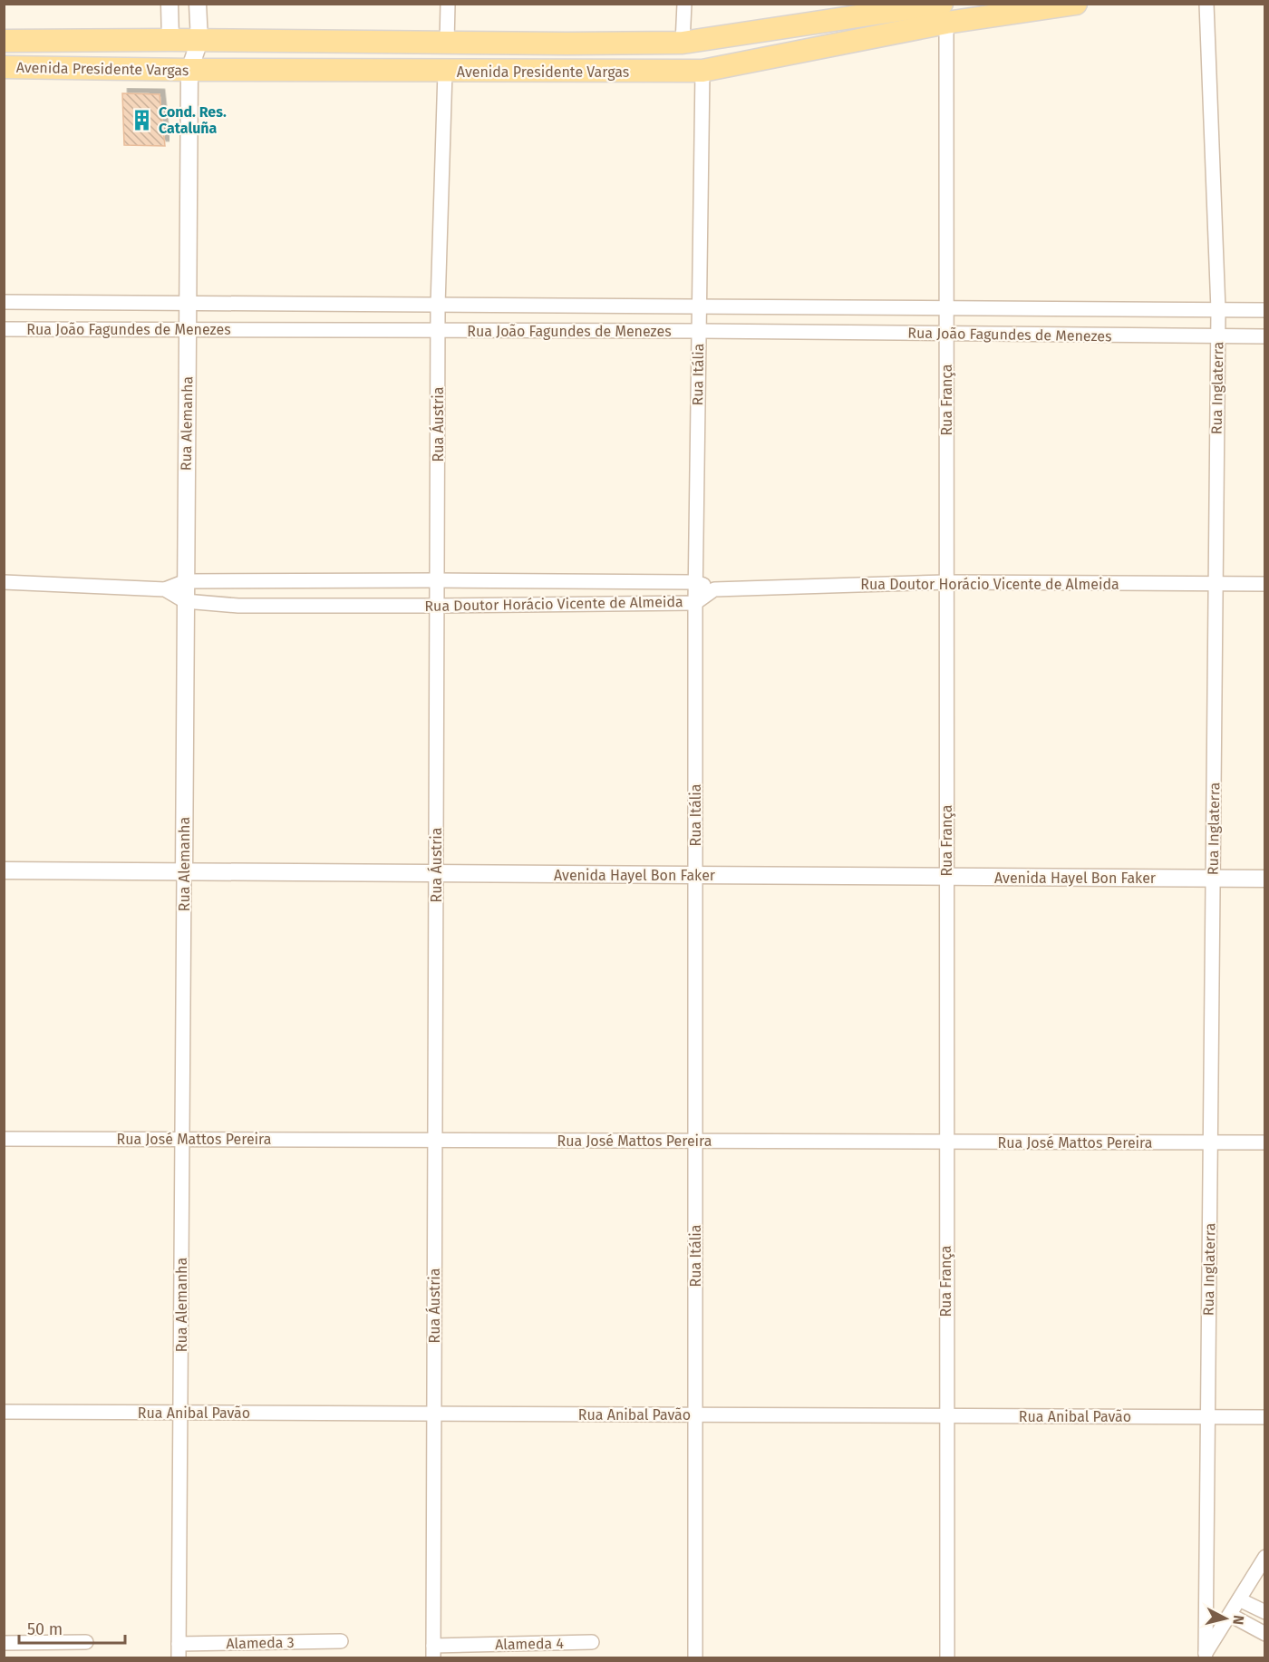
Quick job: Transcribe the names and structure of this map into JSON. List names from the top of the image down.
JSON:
{
  "streets": {
    "main road": ["Avenida Presidente Vargas"],
    "street": [
      "Rua João Fagundes de Menezes",
      "Rua Itália",
      "Rua Inglaterra",
      "Rua França",
      "Rua Alemanha",
      "Rua Áustria",
      "Rua Doutor Horácio Vicente de Almeida",
      "Avenida Hayel Bon Faker",
      "Rua José Mattos Pereira",
      "Rua Anibal Pavão",
      "Alameda 3",
      "Alameda 4"
    ]
  },
  "crossings": [
    ["Avenida Presidente Vargas", "Rua Itália"],
    ["Avenida Presidente Vargas", "Rua França"],
    ["Avenida Presidente Vargas", "Rua Alemanha"],
    ["Avenida Presidente Vargas", "Rua Áustria"],
    ["Rua João Fagundes de Menezes", "Rua Itália"],
    ["Rua João Fagundes de Menezes", "Rua Inglaterra"],
    ["Rua João Fagundes de Menezes", "Rua França"],
    ["Rua João Fagundes de Menezes", "Rua Alemanha"],
    ["Rua João Fagundes de Menezes", "Rua Áustria"],
    ["Rua Itália", "Rua Doutor Horácio Vicente de Almeida"],
    ["Rua Itália", "Avenida Hayel Bon Faker"],
    ["Rua Itália", "Rua José Mattos Pereira"],
    ["Rua Itália", "Rua Anibal Pavão"],
    ["Rua Inglaterra", "Rua Doutor Horácio Vicente de Almeida"],
    ["Rua Inglaterra", "Avenida Hayel Bon Faker"],
    ["Rua Inglaterra", "Rua José Mattos Pereira"],
    ["Rua Inglaterra", "Rua Anibal Pavão"],
    ["Rua França", "Rua Doutor Horácio Vicente de Almeida"],
    ["Rua França", "Avenida Hayel Bon Faker"],
    ["Rua França", "Rua José Mattos Pereira"],
    ["Rua França", "Rua Anibal Pavão"],
    ["Rua Alemanha", "Rua Doutor Horácio Vicente de Almeida"],
    ["Rua Alemanha", "Avenida Hayel Bon Faker"],
    ["Rua Alemanha", "Rua José Mattos Pereira"],
    ["Rua Alemanha", "Rua Anibal Pavão"],
    ["Rua Alemanha", "Alameda 3"],
    ["Rua Áustria", "Rua Doutor Horácio Vicente de Almeida"],
    ["Rua Áustria", "Avenida Hayel Bon Faker"],
    ["Rua Áustria", "Rua José Mattos Pereira"],
    ["Rua Áustria", "Rua Anibal Pavão"],
    ["Rua Áustria", "Alameda 4"]
  ],
  "places": {
    "building": ["Cond. Res. Cataluña"]
  },
  "scale_bar": "50 m",
  "north": "right"
}
